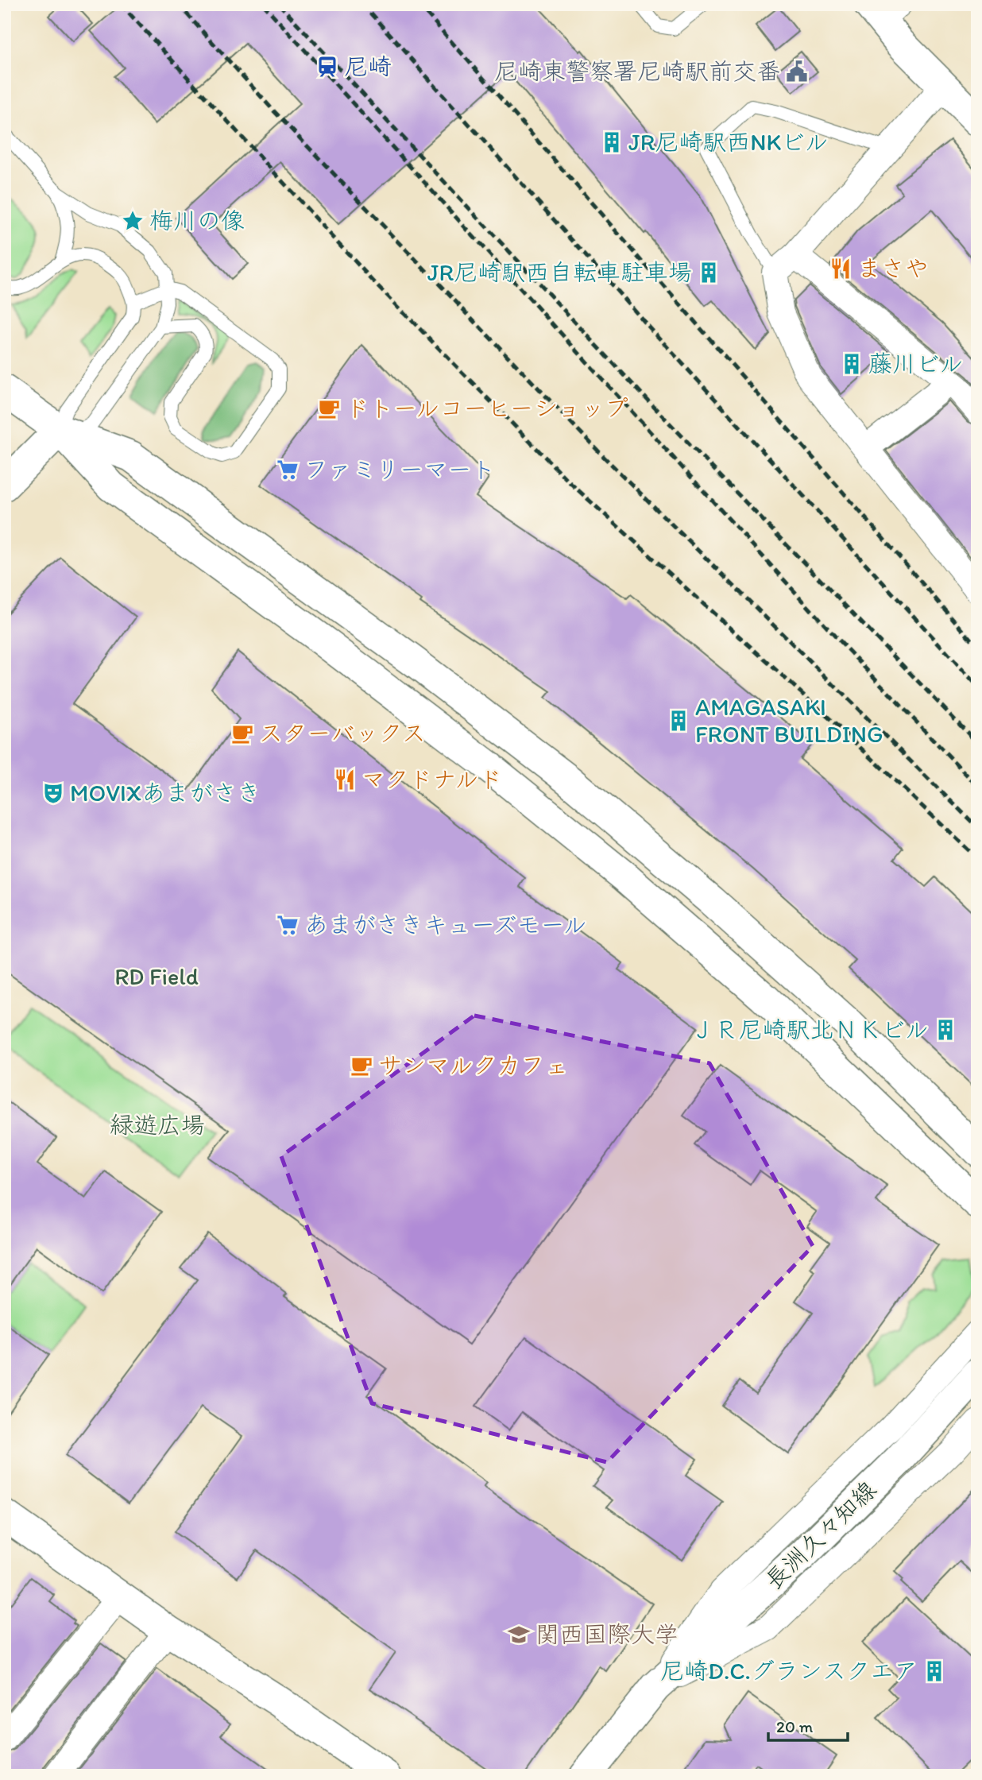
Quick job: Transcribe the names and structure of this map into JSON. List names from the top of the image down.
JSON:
{
  "streets": {
    "street": ["長洲久々知線"]
  },
  "parks": ["RD Field", "緑遊広場"],
  "places": {
    "station": ["尼崎"],
    "public building": ["尼崎東警察署尼崎駅前交番"],
    "building": [
      "JR尼崎駅西NKビル",
      "JR尼崎駅西自転車駐車場",
      "藤川ビル",
      "AMAGASAKI FRONT BUILDING",
      "ＪＲ尼崎駅北ＮＫビル",
      "尼崎D.C.グランスクエア"
    ],
    "place": ["梅川の像"],
    "restaurant": ["まさや", "マクドナルド"],
    "cafe": ["ドトールコーヒーショップ", "スターバックス", "サンマルクカフェ"],
    "supermarket": ["ファミリーマート", "あまがさきキューズモール"],
    "theatre": ["MOVIXあまがさき"],
    "school or university": ["関西国際大学"]
  },
  "scale_bar": "20 m"
}
